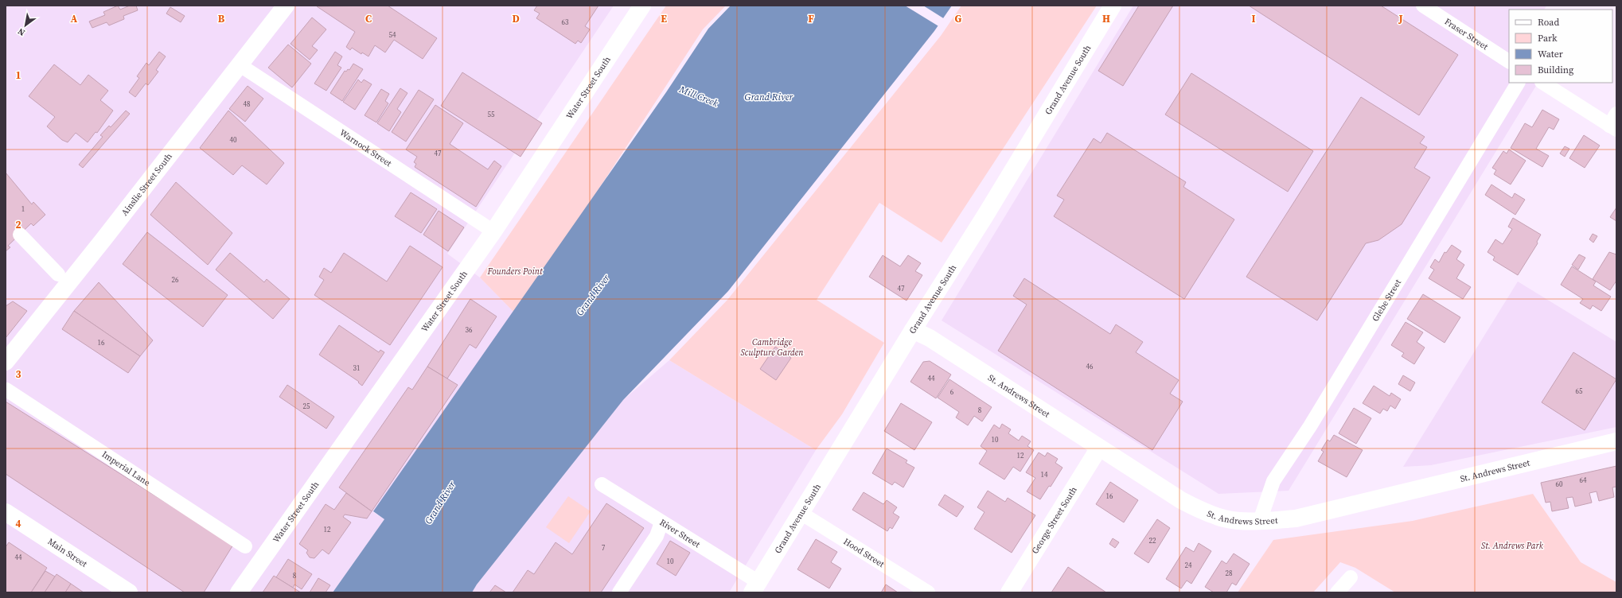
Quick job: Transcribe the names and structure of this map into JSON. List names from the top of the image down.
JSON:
{
  "streets": {
    "main road": [
      "Grand Avenue South",
      "Water Street South",
      "Ainslie Street South",
      "St. Andrews Street",
      "George Street South",
      "Main Street"
    ],
    "street": [
      "Fraser Street",
      "Warnock Street",
      "Glebe Street",
      "Imperial Lane",
      "River Street",
      "Hood Street"
    ]
  },
  "crossings": [
    ["Grand Avenue South", "St. Andrews Street"],
    ["Grand Avenue South", "River Street"],
    ["Grand Avenue South", "Hood Street"],
    ["Water Street South", "Warnock Street"],
    ["Warnock Street", "Ainslie Street South"],
    ["Glebe Street", "St. Andrews Street"],
    ["St. Andrews Street", "George Street South"]
  ],
  "water": ["Mill Creek", "Grand River"],
  "parks": ["Founders Point", "Cambridge Sculpture Garden", "St. Andrews Park"],
  "house_numbers": [
    "63",
    "54",
    "48",
    "55",
    "40",
    "47",
    "1",
    "26",
    "47",
    "36",
    "16",
    "46",
    "31",
    "44",
    "65",
    "6",
    "25",
    "8",
    "10",
    "12",
    "14",
    "64",
    "60",
    "16",
    "12",
    "22",
    "7",
    "44",
    "10",
    "24",
    "28",
    "8"
  ],
  "legend": [
    "Road",
    "Park",
    "Water",
    "Building"
  ],
  "north": "bottom left",
  "grid": {
    "columns": [
      "A",
      "B",
      "C",
      "D",
      "E",
      "F",
      "G",
      "H",
      "I",
      "J"
    ],
    "rows": [
      "1",
      "2",
      "3",
      "4"
    ]
  }
}
